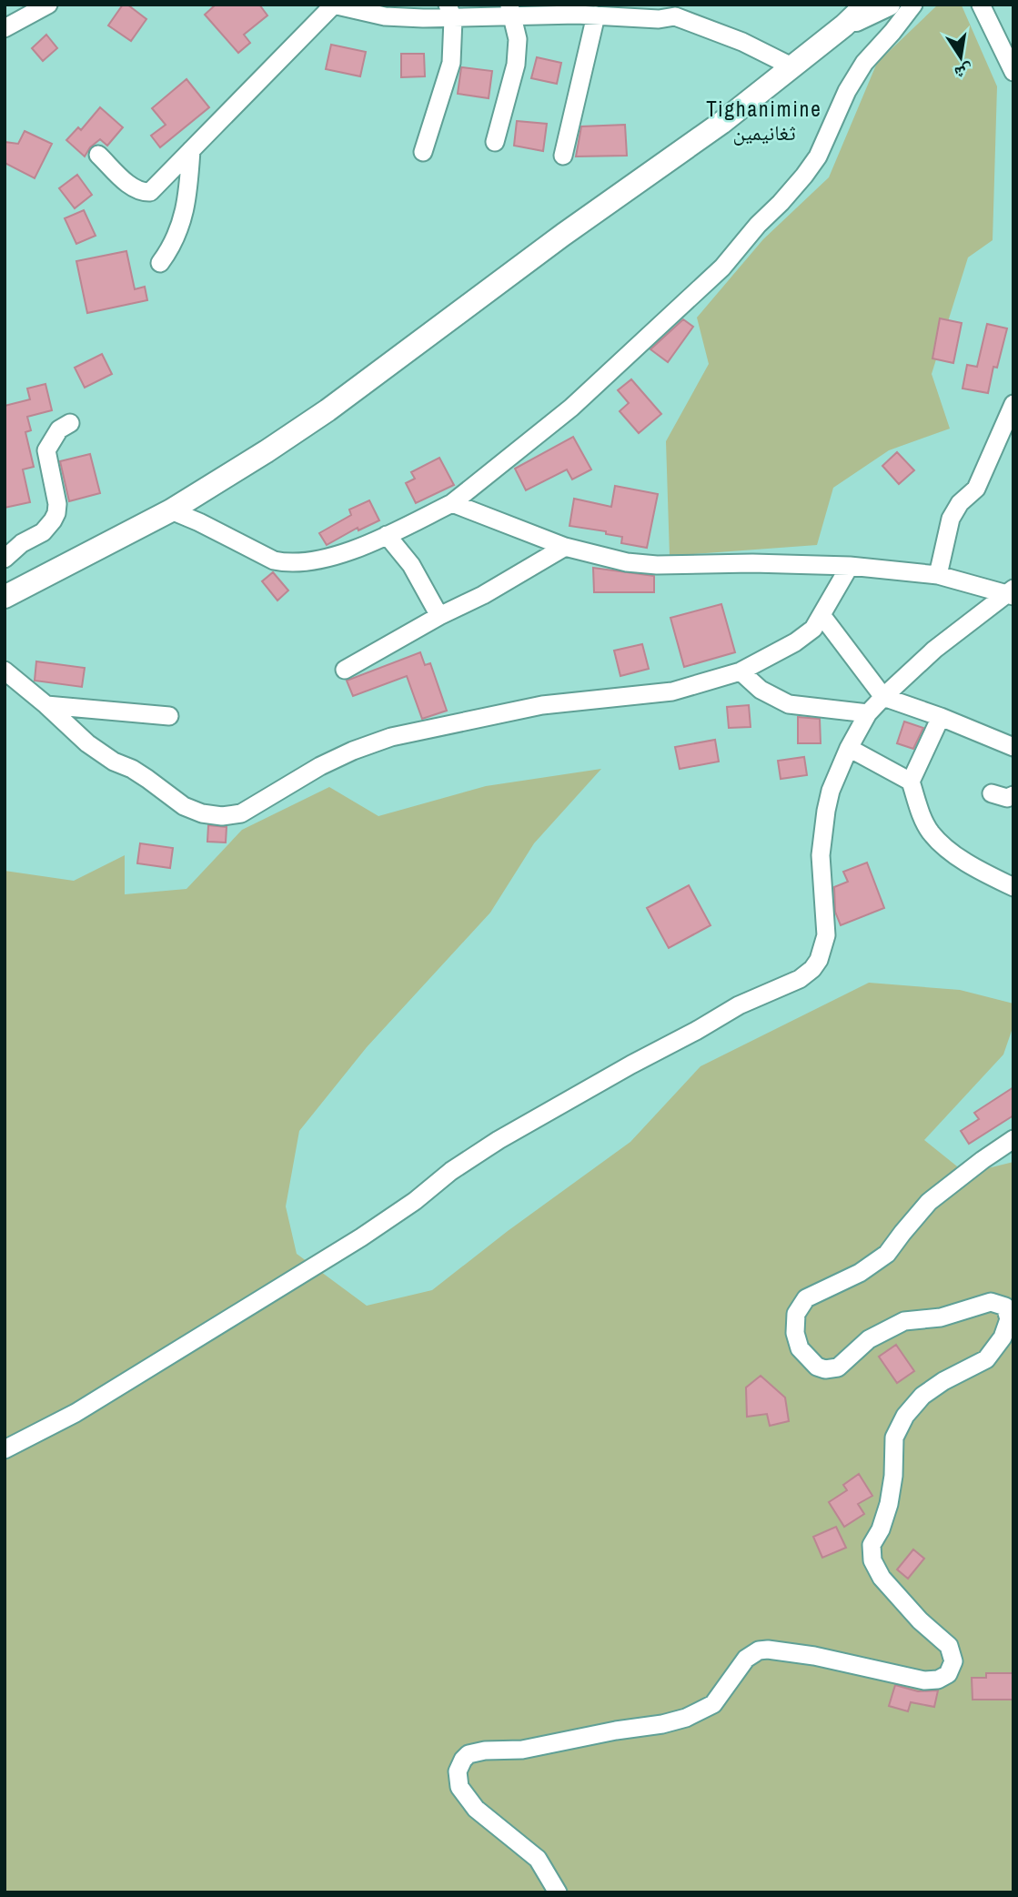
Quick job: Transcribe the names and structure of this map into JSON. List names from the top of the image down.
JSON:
{
  "districts": ["Tighanimine ثغانيمين"],
  "north": "bottom"
}
